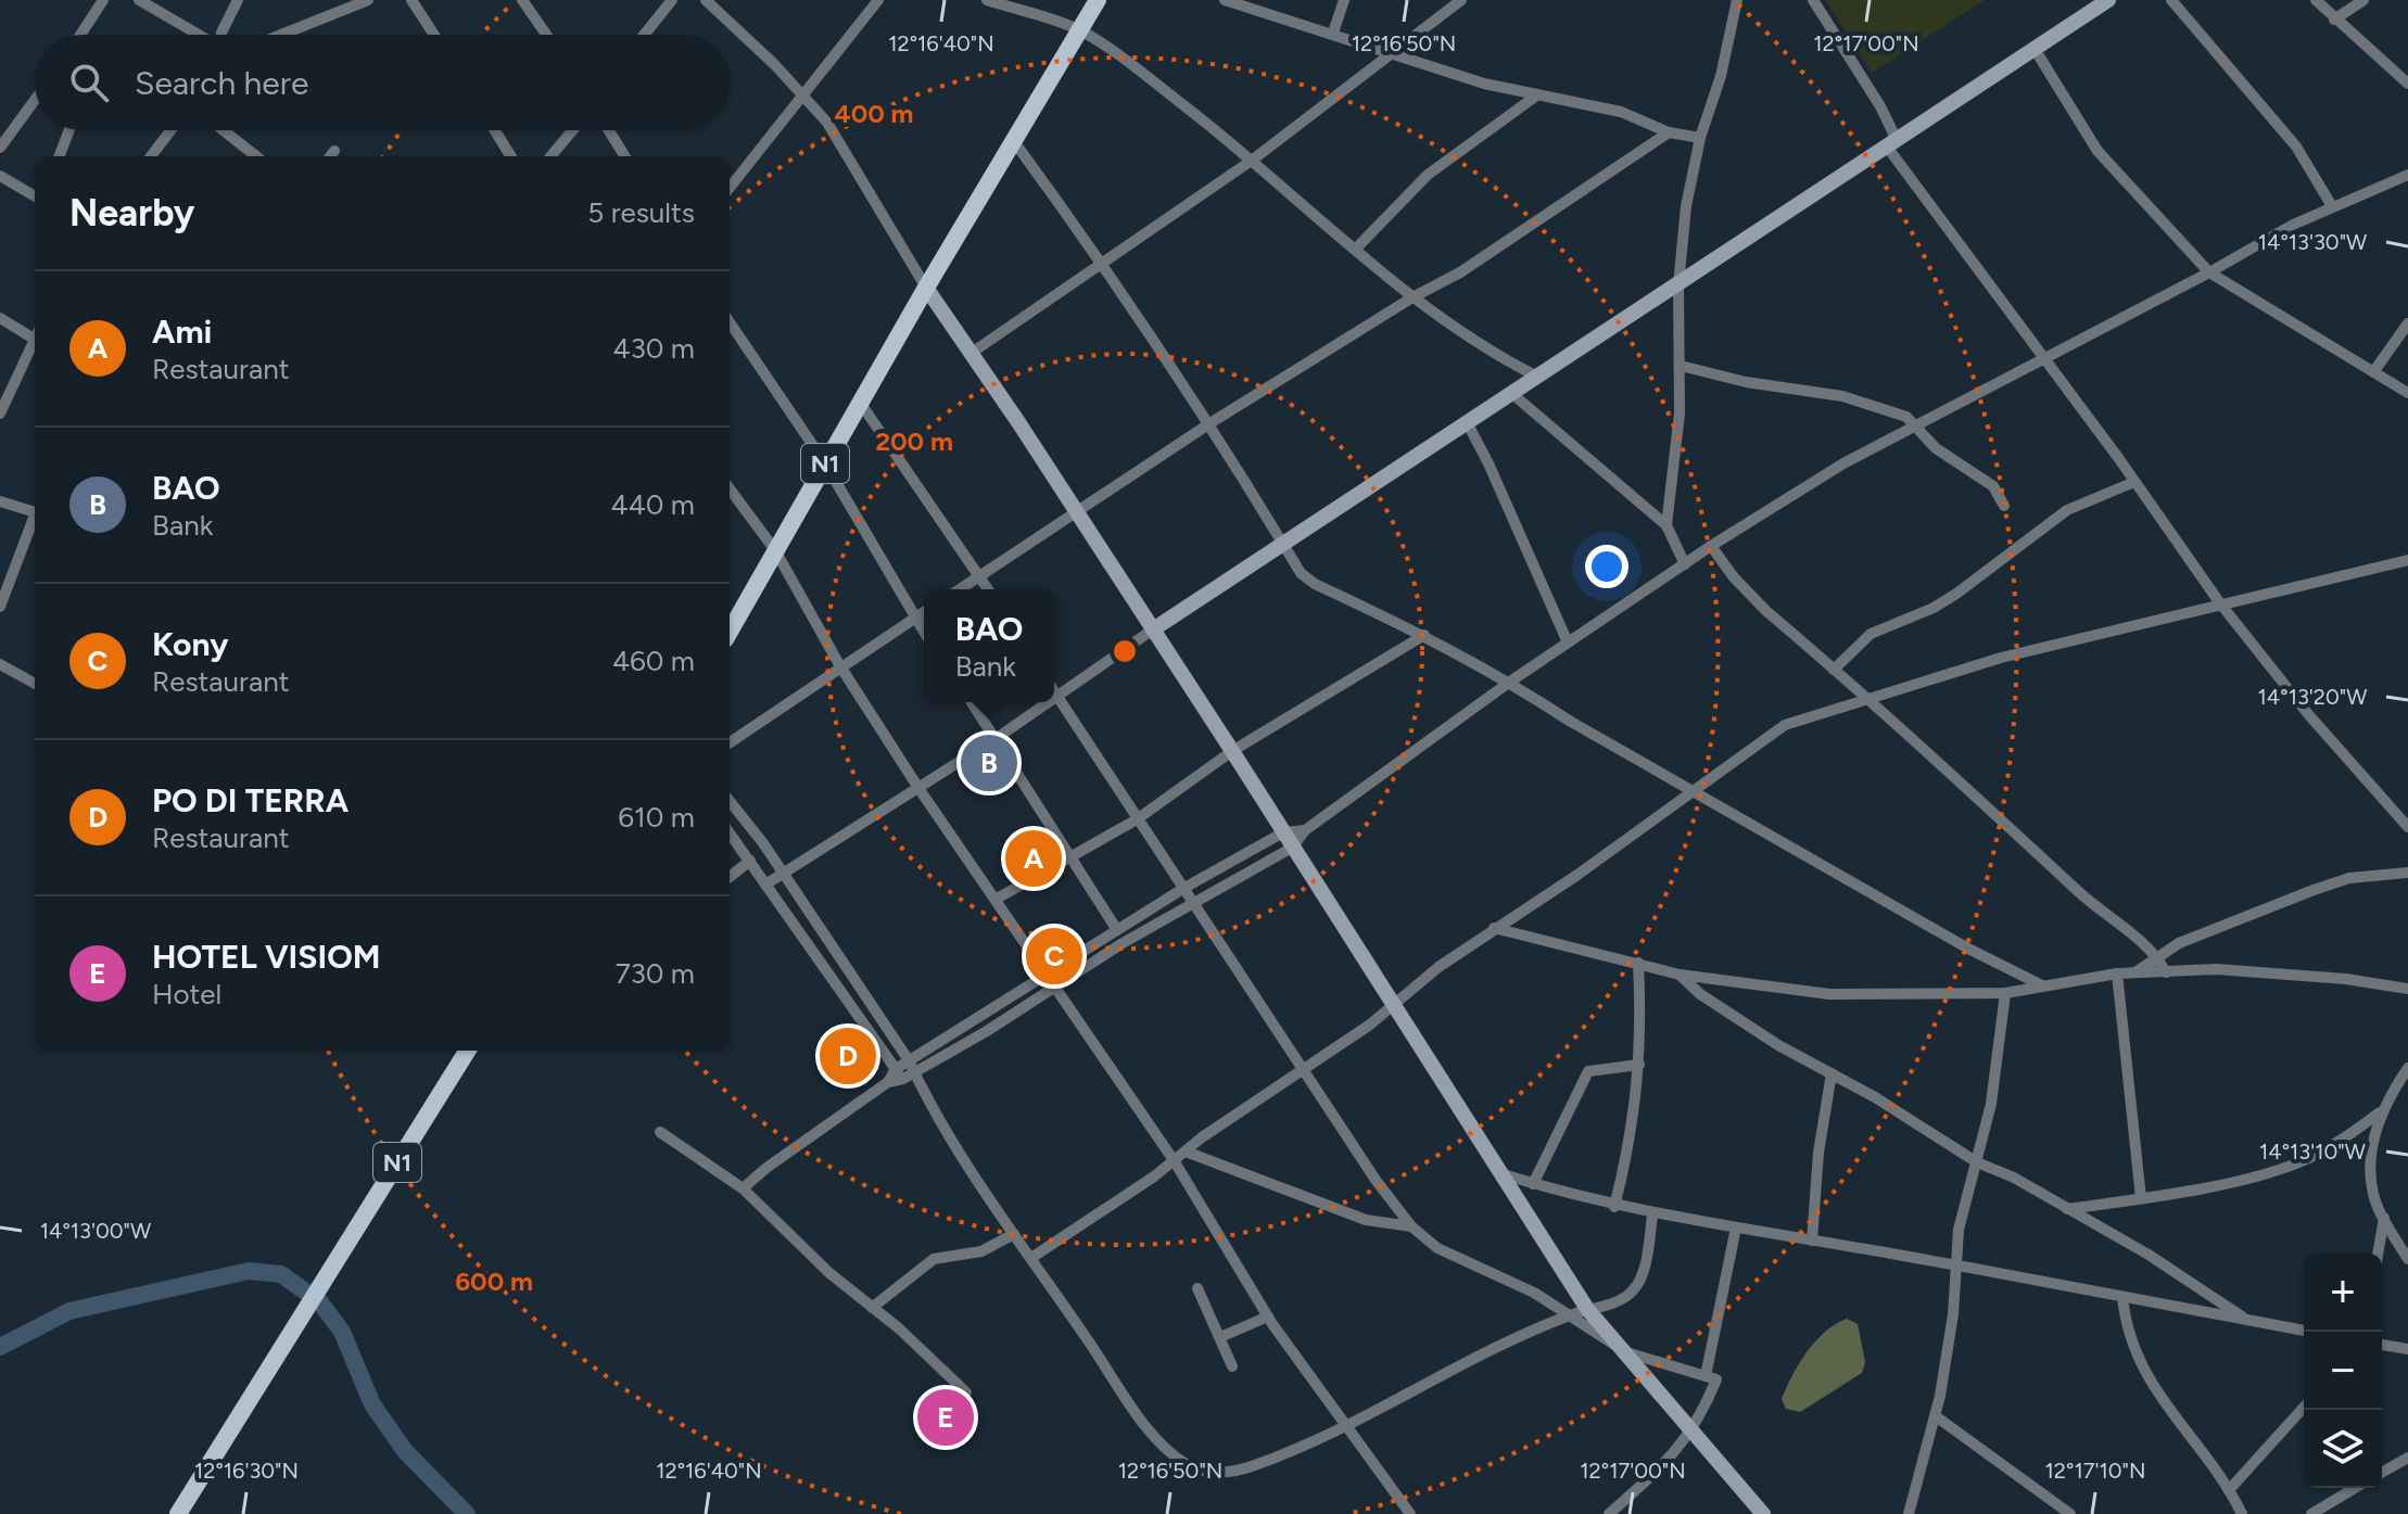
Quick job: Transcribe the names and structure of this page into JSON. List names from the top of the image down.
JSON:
{
  "streets": {
    "main road": ["N1"]
  },
  "page": {
    "search": "Search here",
    "heading": ["Nearby", "5 results"],
    "list": [
      {
        "mark": "A",
        "name": "Ami",
        "note": "Restaurant",
        "value": "430 m"
      },
      {
        "mark": "B",
        "name": "BAO",
        "note": "Bank",
        "value": "440 m"
      },
      {
        "mark": "C",
        "name": "Kony",
        "note": "Restaurant",
        "value": "460 m"
      },
      {
        "mark": "D",
        "name": "PO DI TERRA",
        "note": "Restaurant",
        "value": "610 m"
      },
      {
        "mark": "E",
        "name": "HOTEL VISIOM",
        "note": "Hotel",
        "value": "730 m"
      }
    ],
    "popup": ["BAO", "Bank"],
    "pins": [
      "B",
      "A",
      "C",
      "D",
      "E"
    ],
    "map_buttons": ["+", "−"]
  },
  "coordinates": [
    "12°16'40\"N",
    "12°16'50\"N",
    "12°17'00\"N",
    "14°13'30\"W",
    "14°13'20\"W",
    "14°13'10\"W",
    "14°13'00\"W",
    "12°16'30\"N",
    "12°17'10\"N"
  ],
  "rings": ["400 m", "200 m", "600 m"]
}
